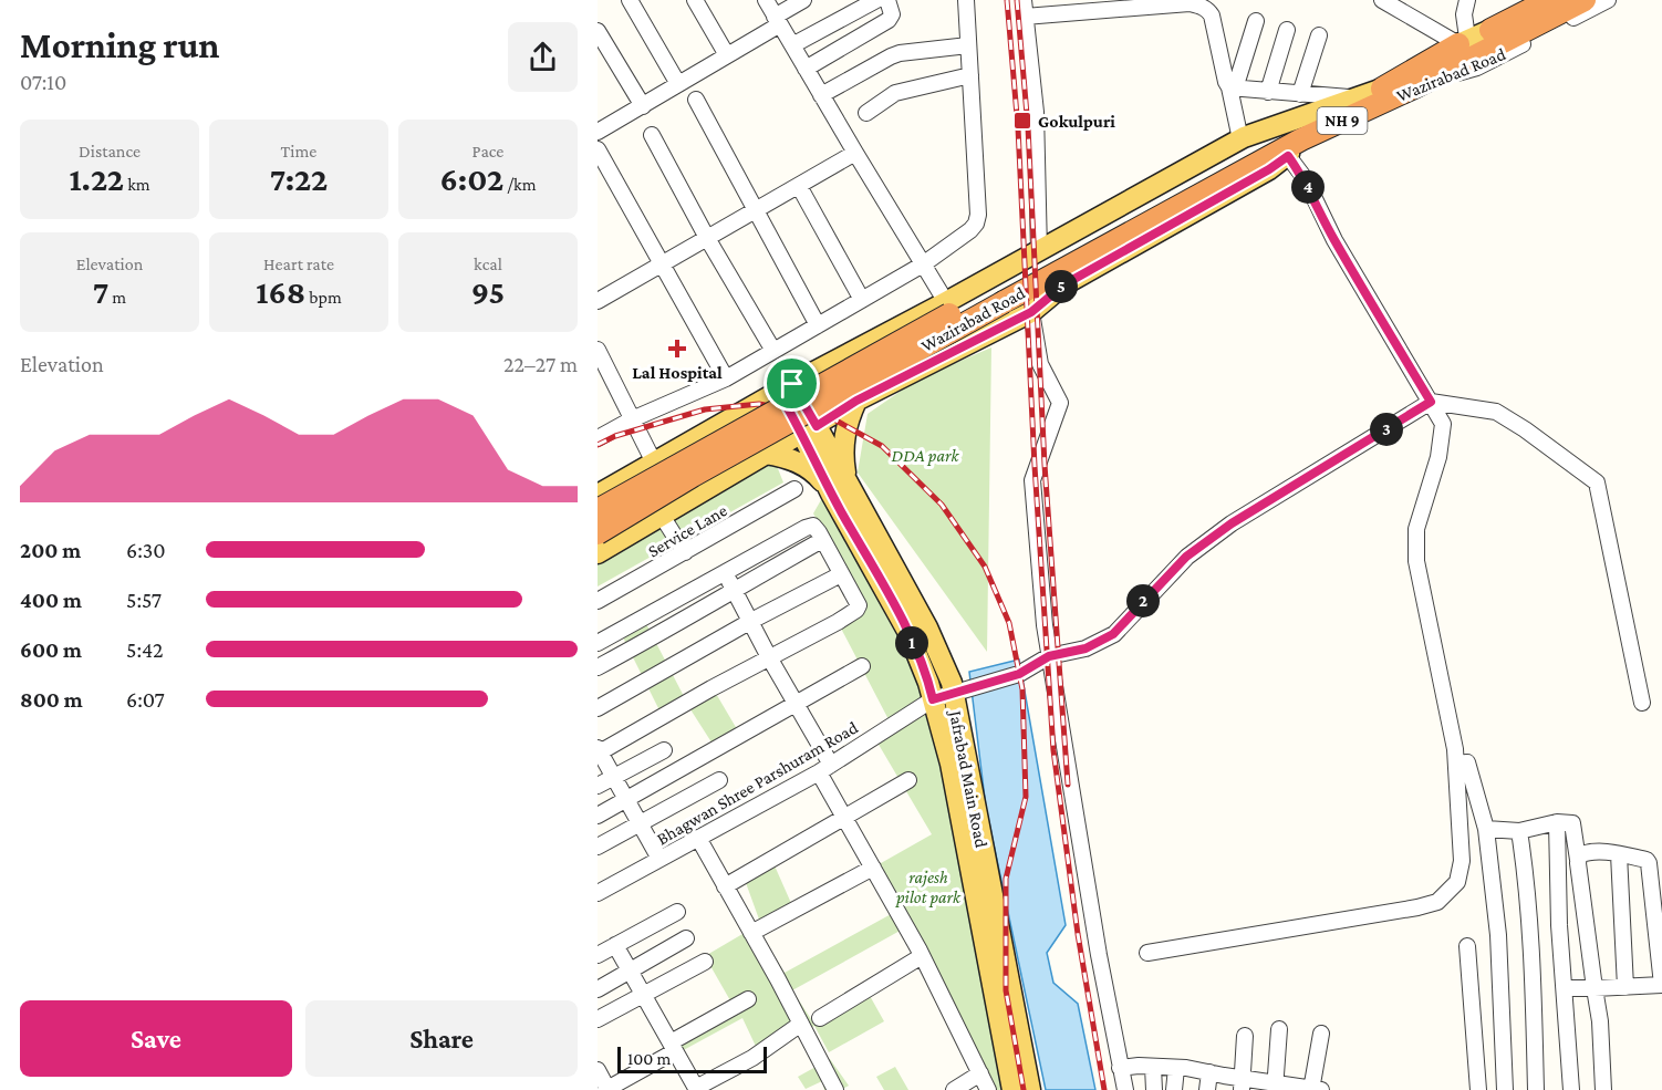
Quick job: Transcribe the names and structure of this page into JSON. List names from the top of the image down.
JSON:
{
  "streets": {
    "highway": ["Wazirabad Road", "NH 9"],
    "main road": ["Jafrabad Main Road"],
    "street": ["Service Lane", "Bhagwan Shree Parshuram Road"]
  },
  "crossings": [
    ["Wazirabad Road", "NH 9"],
    ["Jafrabad Main Road", "Bhagwan Shree Parshuram Road"]
  ],
  "parks": ["DDA park", "rajesh pilot park"],
  "places": {
    "transit": ["Gokulpuri"],
    "health": ["Lal Hospital"]
  },
  "scale_bar": "100 m",
  "page": {
    "heading": ["Morning run", "07:10"],
    "stats": [
      ["Distance", "1.22 km"],
      ["Time", "7:22"],
      ["Pace", "6:02 /km"],
      ["Elevation", "7 m"],
      ["Heart rate", "168 bpm"],
      ["kcal", "95"]
    ],
    "pins": [
      "4",
      "5",
      "3",
      "2",
      "1"
    ],
    "chart": ["Elevation", "22–27 m"],
    "list": [
      {
        "name": "200 m",
        "note": "6:30"
      },
      {
        "name": "400 m",
        "note": "5:57"
      },
      {
        "name": "600 m",
        "note": "5:42"
      },
      {
        "name": "800 m",
        "note": "6:07"
      }
    ],
    "buttons": ["Save", "Share"],
    "scale": "100 m"
  }
}
